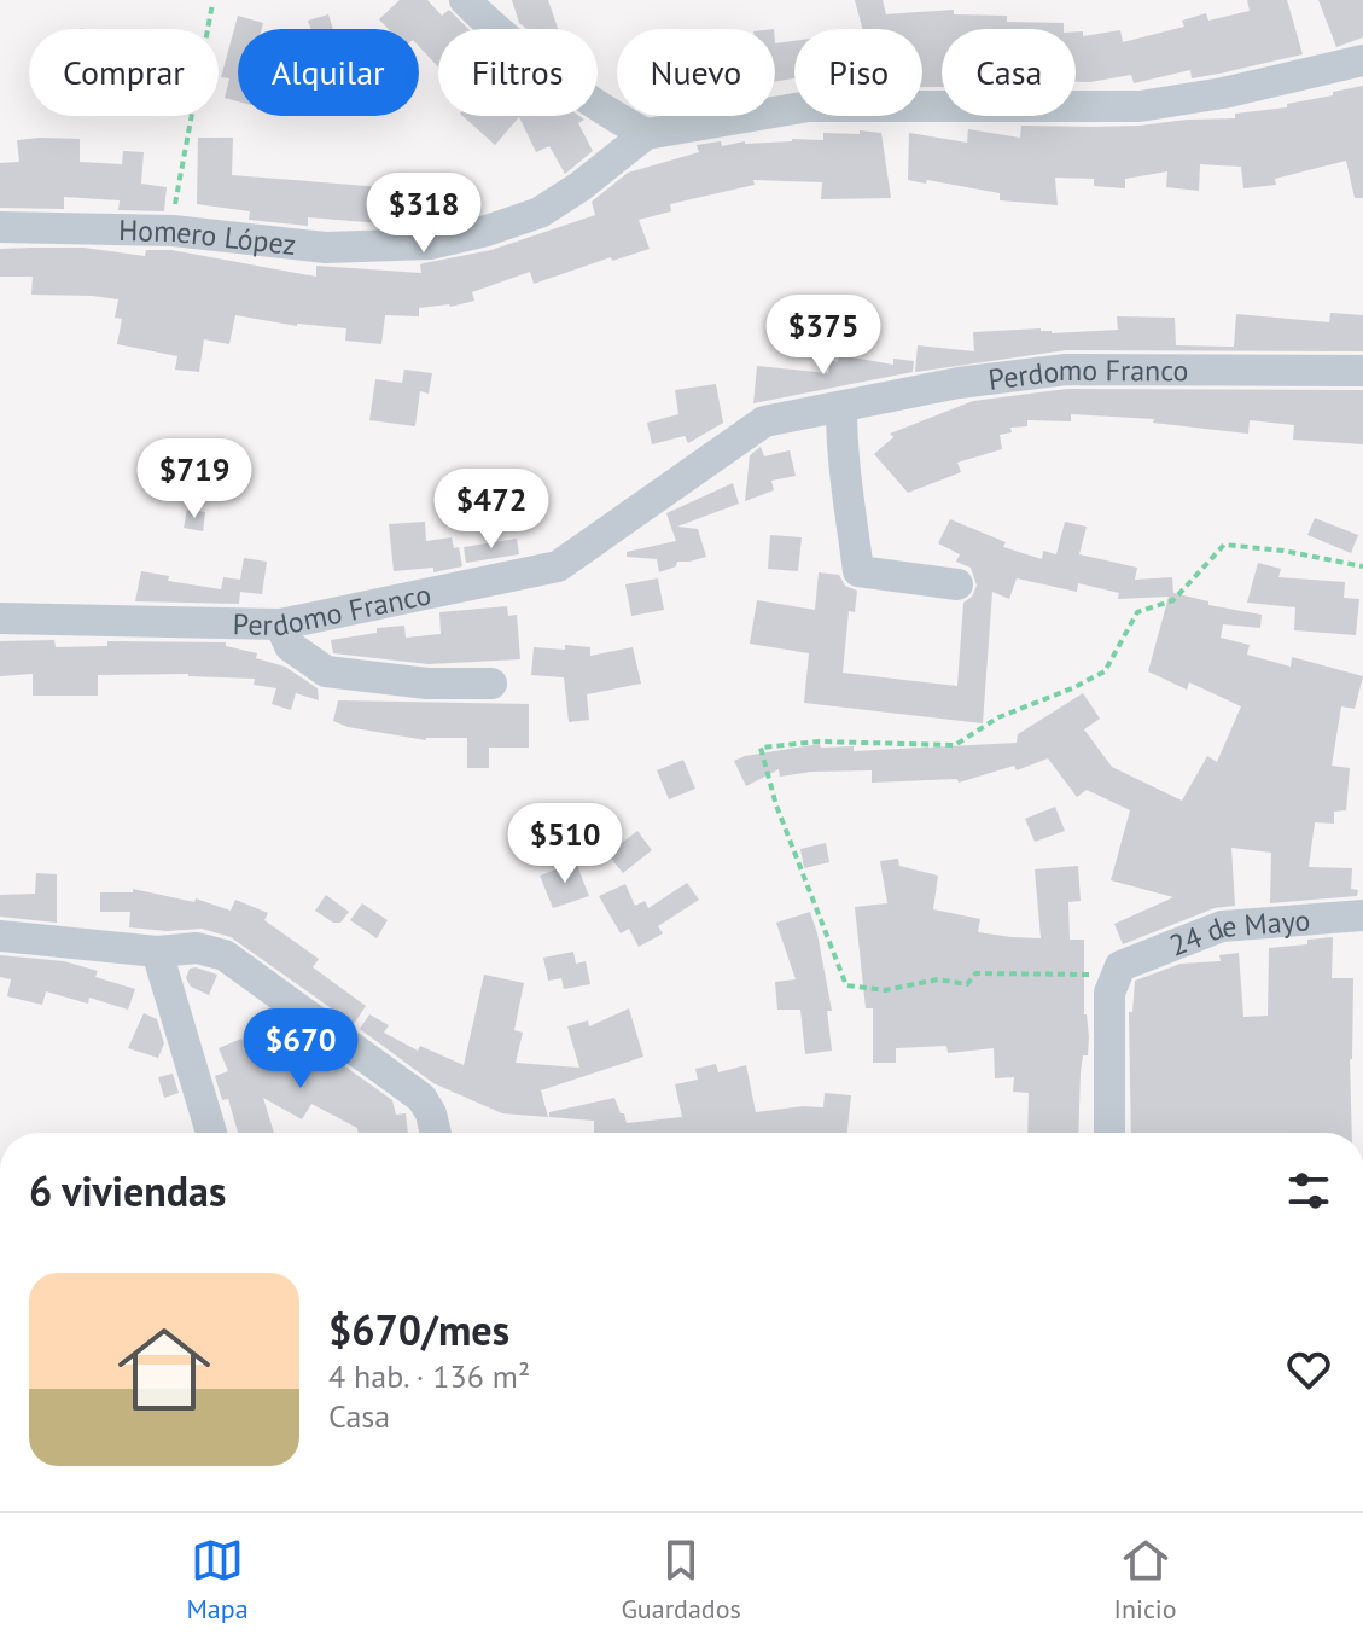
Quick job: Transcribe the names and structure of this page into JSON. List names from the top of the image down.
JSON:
{
  "streets": {
    "street": ["Homero López", "Perdomo Franco", "24 de Mayo"]
  },
  "page": {
    "chip": [
      "Comprar",
      "Alquilar",
      "Filtros",
      "Nuevo",
      "Piso",
      "Casa"
    ],
    "price": [
      "$318",
      "$375",
      "$719",
      "$472",
      "$510",
      "$670"
    ],
    "heading": "6 viviendas",
    "list": [
      {
        "name": "$670/mes",
        "note": "4 hab. · 136 m² · Casa"
      }
    ],
    "tabs": ["Mapa", "Guardados", "Inicio"]
  }
}
